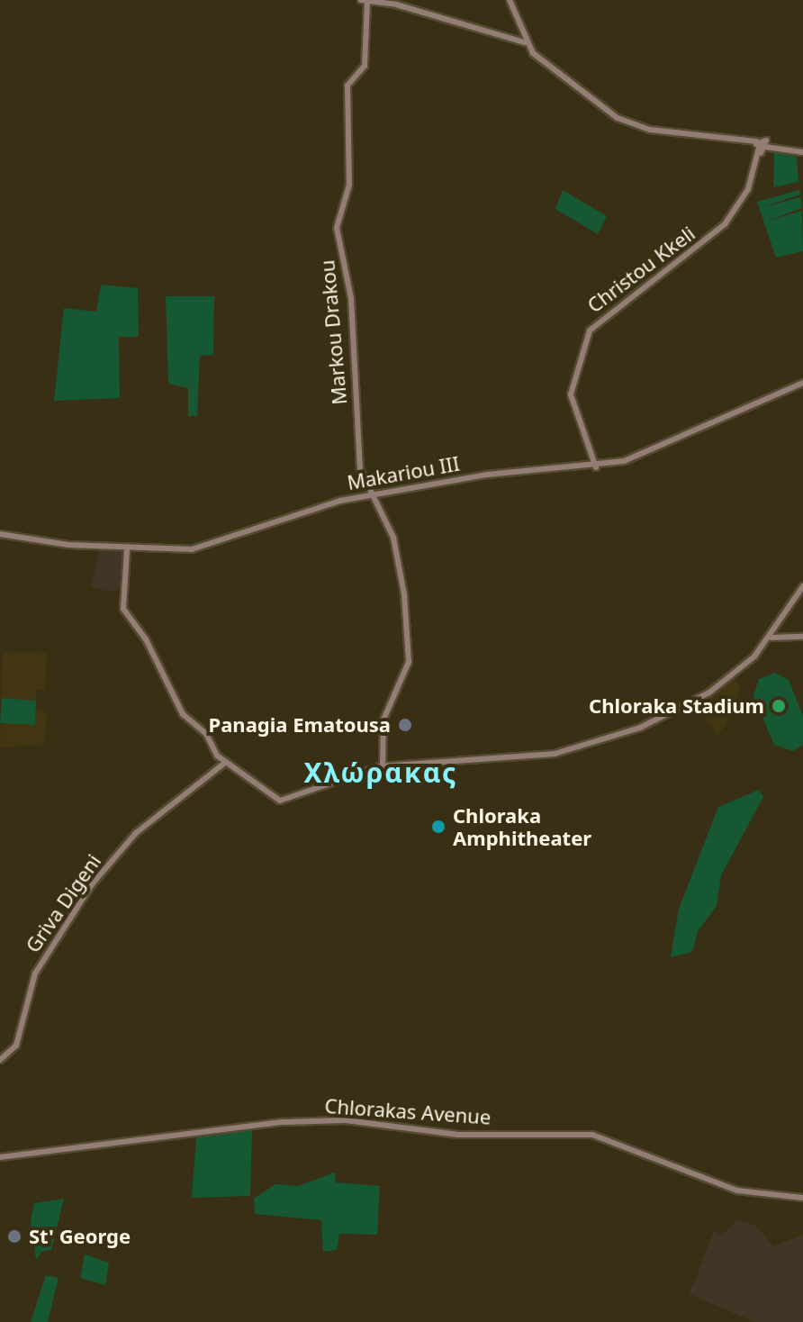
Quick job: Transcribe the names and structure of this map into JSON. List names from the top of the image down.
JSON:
{
  "streets": {
    "main road": [
      "Christou Kkeli",
      "Markou Drakou",
      "Makariou III",
      "Griva Digeni",
      "Chlorakas Avenue"
    ]
  },
  "crossings": [
    ["Christou Kkeli", "Makariou III"],
    ["Markou Drakou", "Makariou III"]
  ],
  "districts": ["Χλώρακας"],
  "places": [
    "Chloraka Stadium",
    "Panagia Ematousa",
    "Chloraka Amphitheater",
    "St' George"
  ]
}
